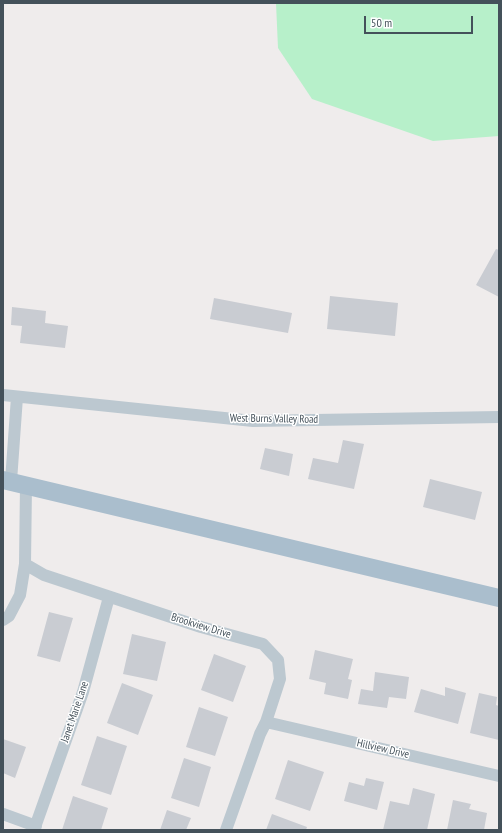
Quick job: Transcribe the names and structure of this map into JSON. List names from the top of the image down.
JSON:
{
  "streets": {
    "street": [
      "West Burns Valley Road",
      "Brookview Drive",
      "Janet Marie Lane",
      "Hillview Drive"
    ]
  },
  "crossings": [
    ["Brookview Drive", "Janet Marie Lane"],
    ["Brookview Drive", "Hillview Drive"]
  ],
  "scale_bar": "50 m"
}
